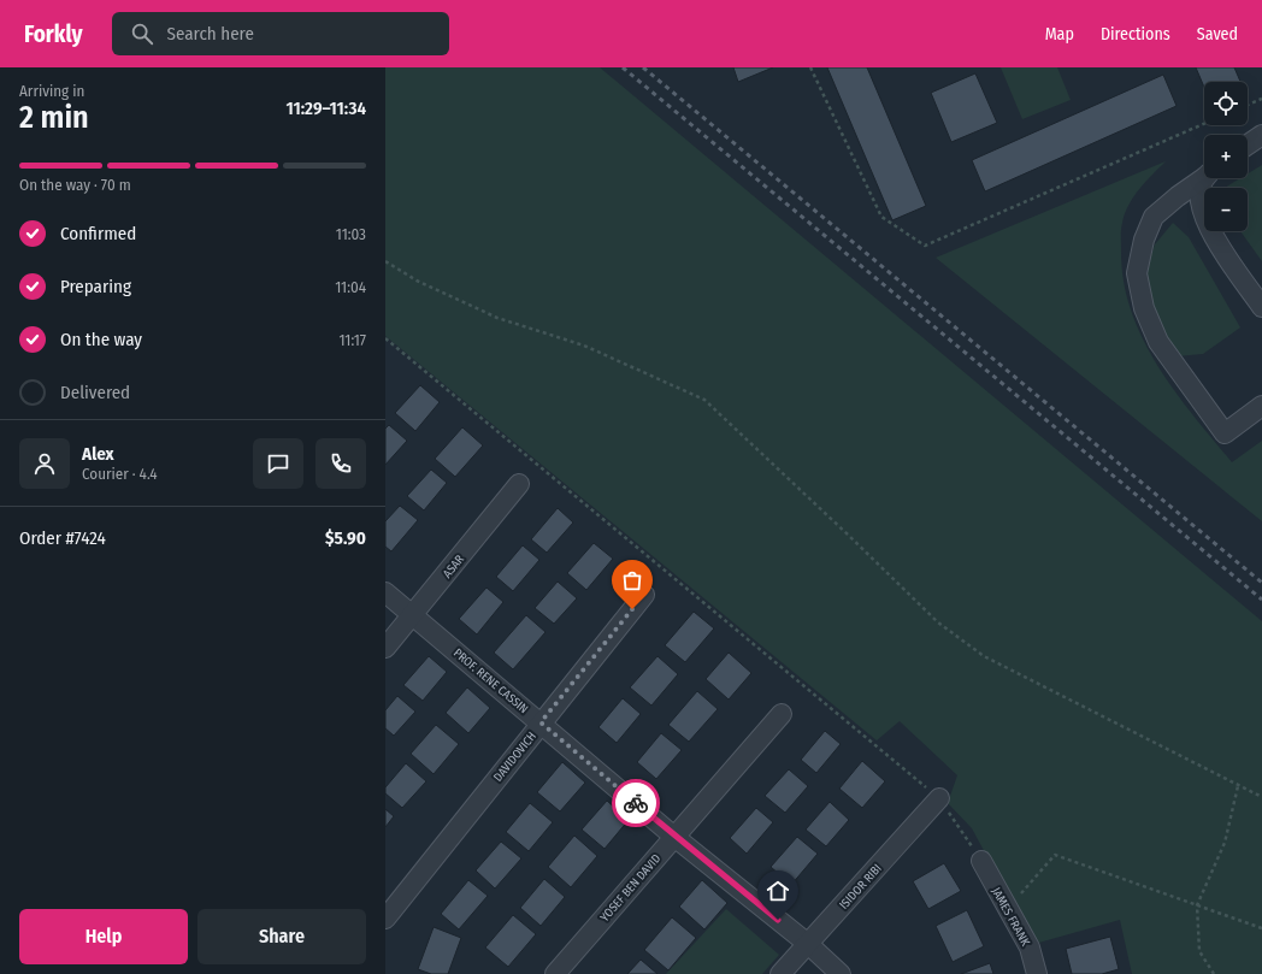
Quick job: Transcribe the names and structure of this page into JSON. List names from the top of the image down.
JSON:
{
  "streets": {
    "street": [
      "ASAR",
      "PROF. RENE CASSIN",
      "DAVIDOVICH",
      "ISIDOR RIBI",
      "YOSEF BEN DAVID",
      "JAMES FRANK"
    ]
  },
  "crossings": [
    ["ASAR", "PROF. RENE CASSIN"],
    ["PROF. RENE CASSIN", "DAVIDOVICH"],
    ["PROF. RENE CASSIN", "ISIDOR RIBI"],
    ["PROF. RENE CASSIN", "YOSEF BEN DAVID"]
  ],
  "page": {
    "header": "Forkly",
    "search": "Search here",
    "nav": ["Map", "Directions", "Saved"],
    "heading": ["2 min", "Arriving in", "11:29–11:34"],
    "panel": [
      "Alex",
      "Courier · 4.4",
      "Order #7424",
      "$5.90"
    ],
    "map_buttons": ["+", "−"],
    "bar": "On the way · 70 m",
    "list": [
      ["Confirmed", "11:03"],
      ["Preparing", "11:04"],
      ["On the way", "11:17"],
      "Delivered"
    ],
    "buttons": ["Help", "Share"]
  }
}
